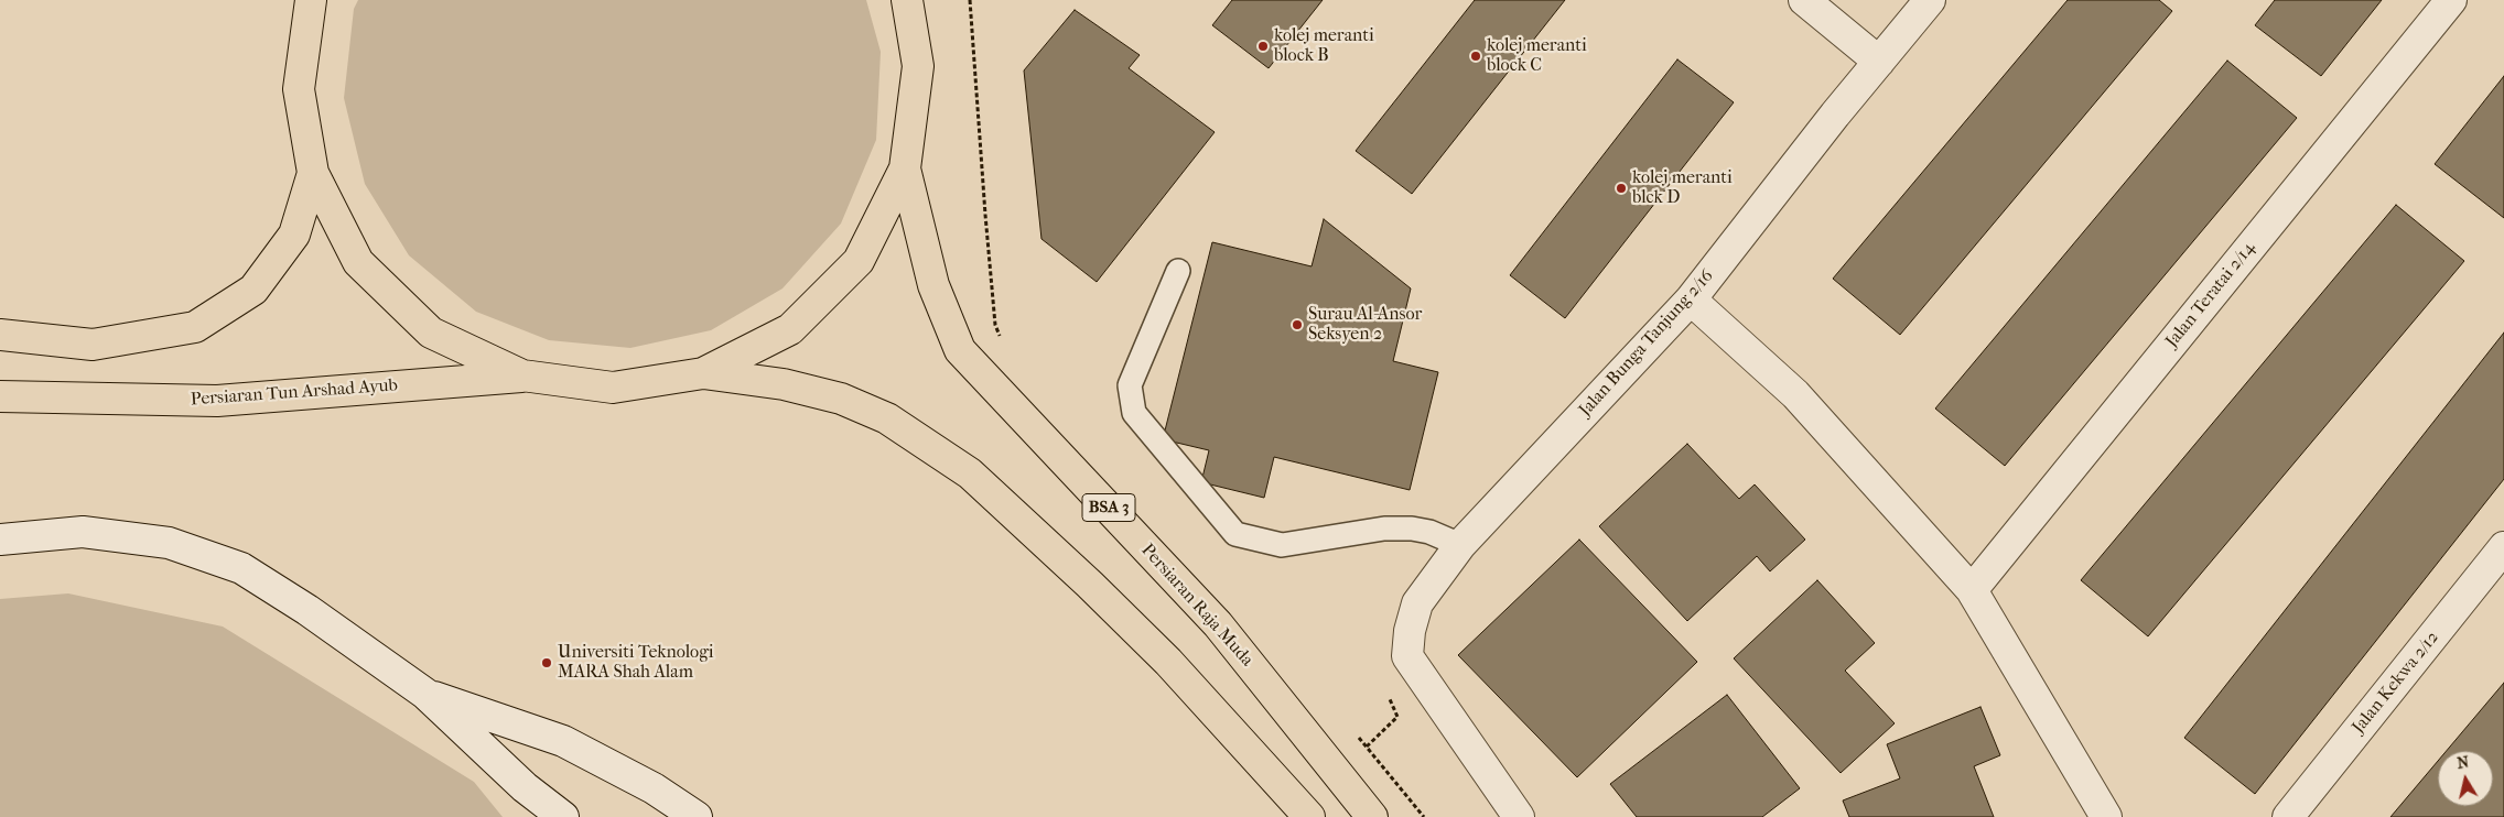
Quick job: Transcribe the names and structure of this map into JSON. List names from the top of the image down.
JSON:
{
  "streets": {
    "main road": ["Persiaran Tun Arshad Ayub", "BSA 3", "Persiaran Raja Muda"],
    "street": ["Jalan Teratai 2/14", "Jalan Bunga Tanjung 2/16", "Jalan Kekwa 2/12"]
  },
  "places": [
    "kolej meranti block B",
    "kolej meranti block C",
    "kolej meranti blck D",
    "Surau Al-Ansor Seksyen 2",
    "Universiti Teknologi MARA Shah Alam"
  ],
  "north": "top"
}
